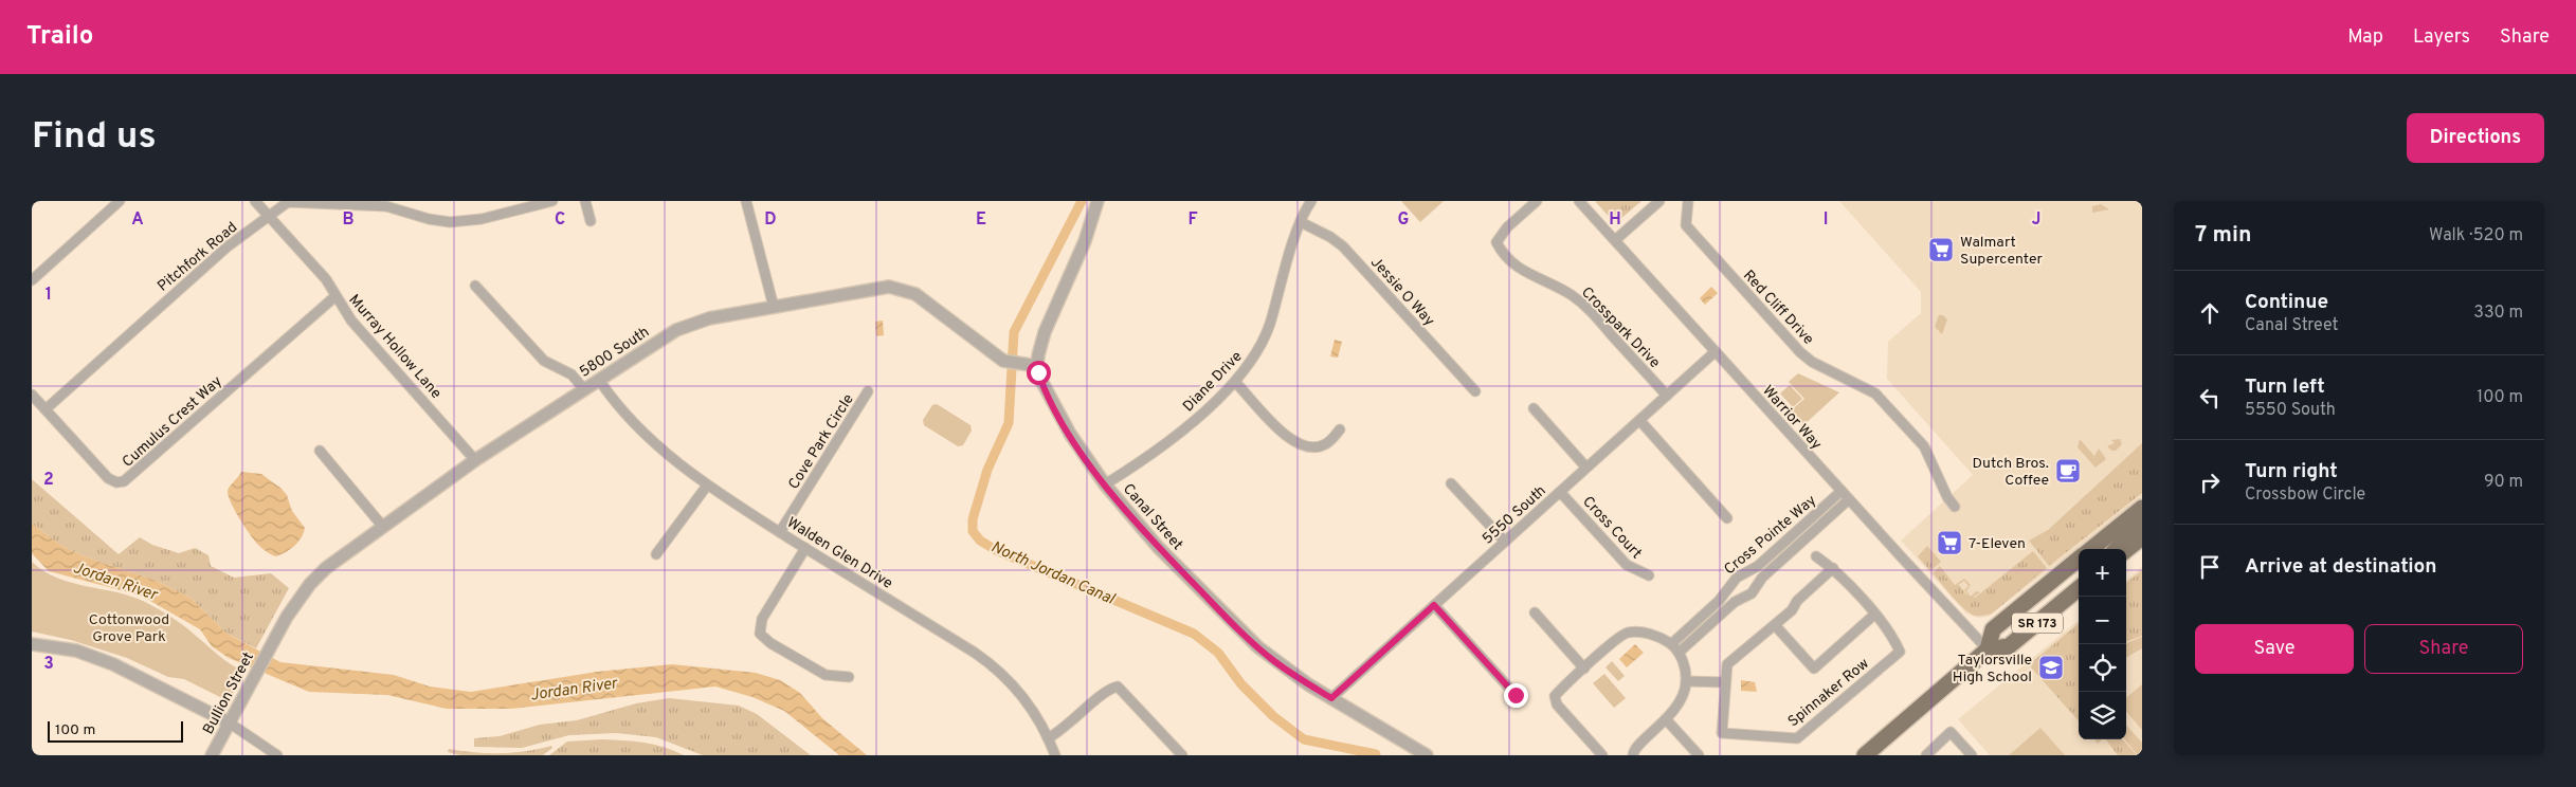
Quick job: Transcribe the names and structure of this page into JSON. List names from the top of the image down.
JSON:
{
  "streets": {
    "main road": ["SR 173"],
    "street": [
      "Pitchfork Road",
      "Jessie O Way",
      "Red Cliff Drive",
      "Crosspark Drive",
      "Murray Hollow Lane",
      "5800 South",
      "Diane Drive",
      "Warrior Way",
      "Cumulus Crest Way",
      "Cove Park Circle",
      "5550 South",
      "Canal Street",
      "Cross Court",
      "Cross Pointe Way",
      "Walden Glen Drive",
      "Spinnaker Row",
      "Bullion Street"
    ]
  },
  "crossings": [
    ["Pitchfork Road", "Murray Hollow Lane"],
    ["Pitchfork Road", "Cumulus Crest Way"],
    ["Jessie O Way", "Diane Drive"],
    ["Crosspark Drive", "5550 South"],
    ["Murray Hollow Lane", "5800 South"],
    ["Murray Hollow Lane", "Cumulus Crest Way"],
    ["5800 South", "Canal Street"],
    ["5800 South", "Walden Glen Drive"],
    ["5800 South", "Bullion Street"],
    ["Diane Drive", "Canal Street"],
    ["Warrior Way", "5550 South"],
    ["Warrior Way", "Cross Pointe Way"],
    ["Warrior Way", "SR 173"],
    ["Cove Park Circle", "Walden Glen Drive"],
    ["5550 South", "Canal Street"],
    ["5550 South", "Cross Court"]
  ],
  "water": ["North Jordan Canal", "Jordan River"],
  "parks": ["Cottonwood Grove Park"],
  "places": {
    "supermarket": ["Walmart Supercenter", "7-Eleven"],
    "cafe": ["Dutch Bros. Coffee"],
    "school or university": ["Taylorsville High School"]
  },
  "scale_bar": "100 m",
  "page": {
    "header": "Trailo",
    "nav": ["Map", "Layers", "Share"],
    "buttons": [
      "Directions",
      ["Save", "Share"]
    ],
    "title": "Find us",
    "heading": ["7 min", "Walk · 520 m"],
    "list": [
      ["Continue", "Canal Street", "330 m"],
      ["Turn left", "5550 South", "100 m"],
      ["Turn right", "Crossbow Circle", "90 m"],
      "Arrive at destination"
    ],
    "map_buttons": ["+", "−"],
    "scale": "100 m"
  },
  "grid": {
    "columns": [
      "A",
      "B",
      "C",
      "D",
      "E",
      "F",
      "G",
      "H",
      "I",
      "J"
    ],
    "rows": ["1", "2", "3"]
  }
}
